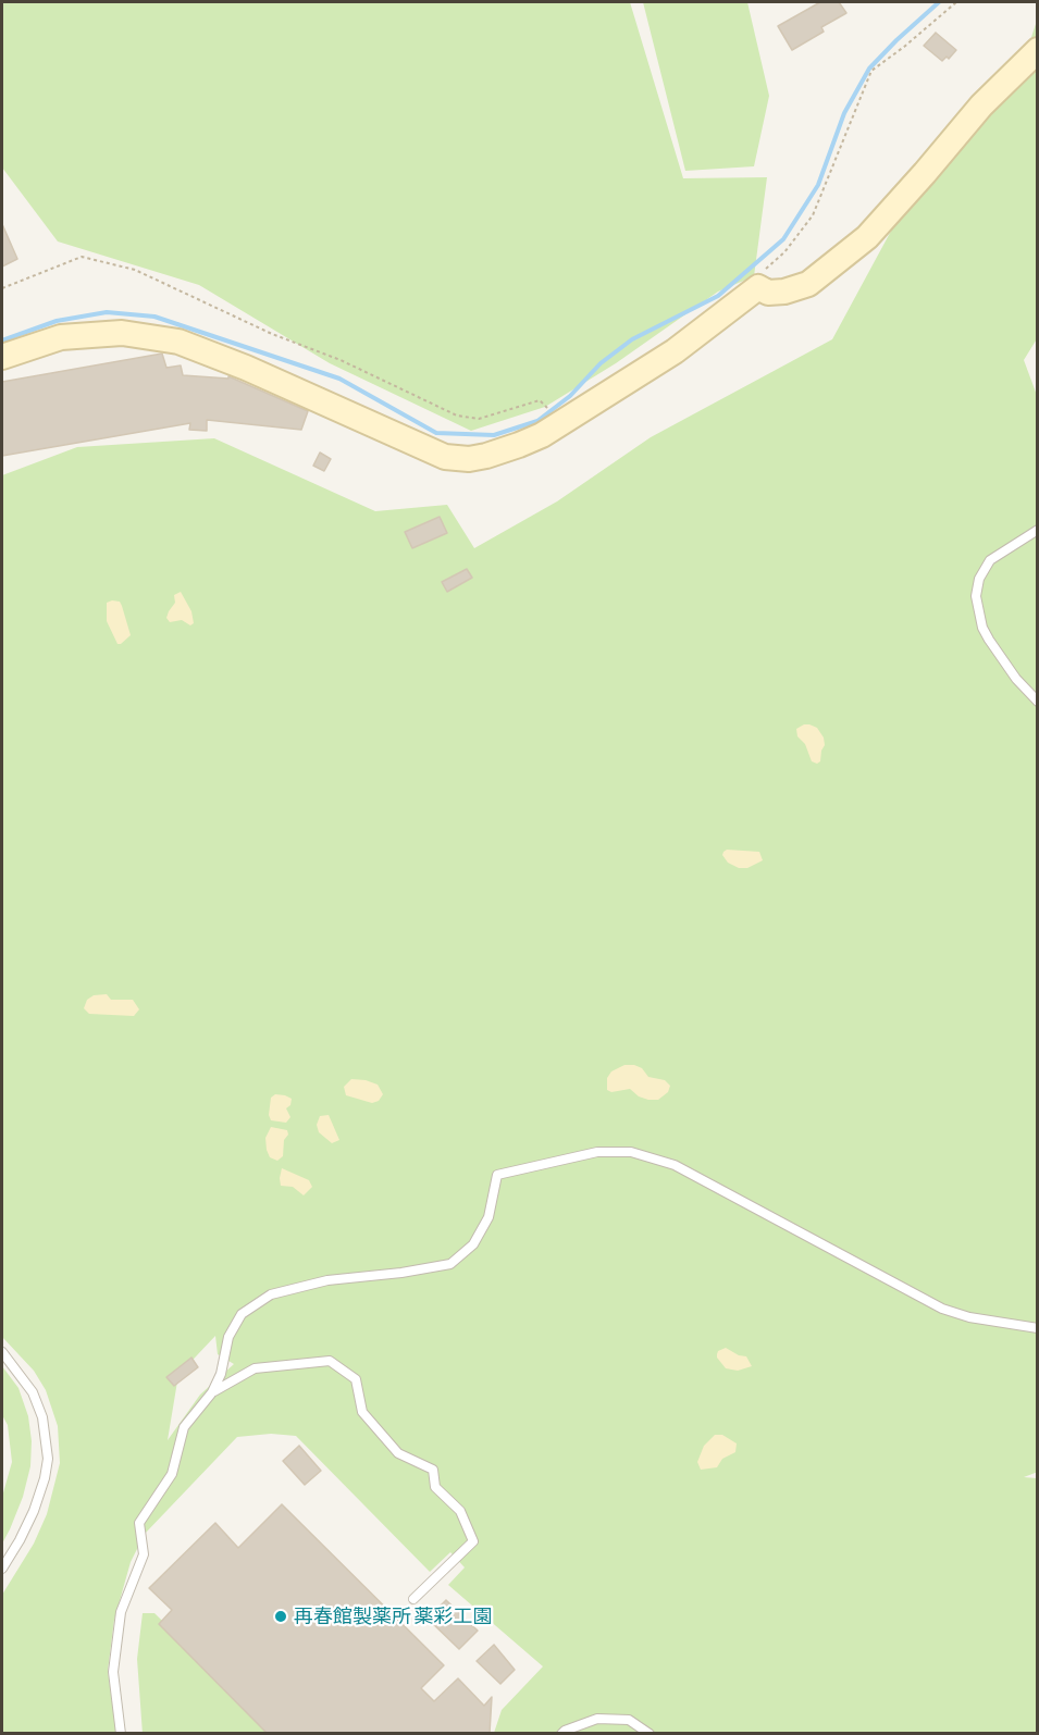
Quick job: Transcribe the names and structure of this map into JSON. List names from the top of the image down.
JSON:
{
  "places": ["再春館製薬所 薬彩工園"]
}
